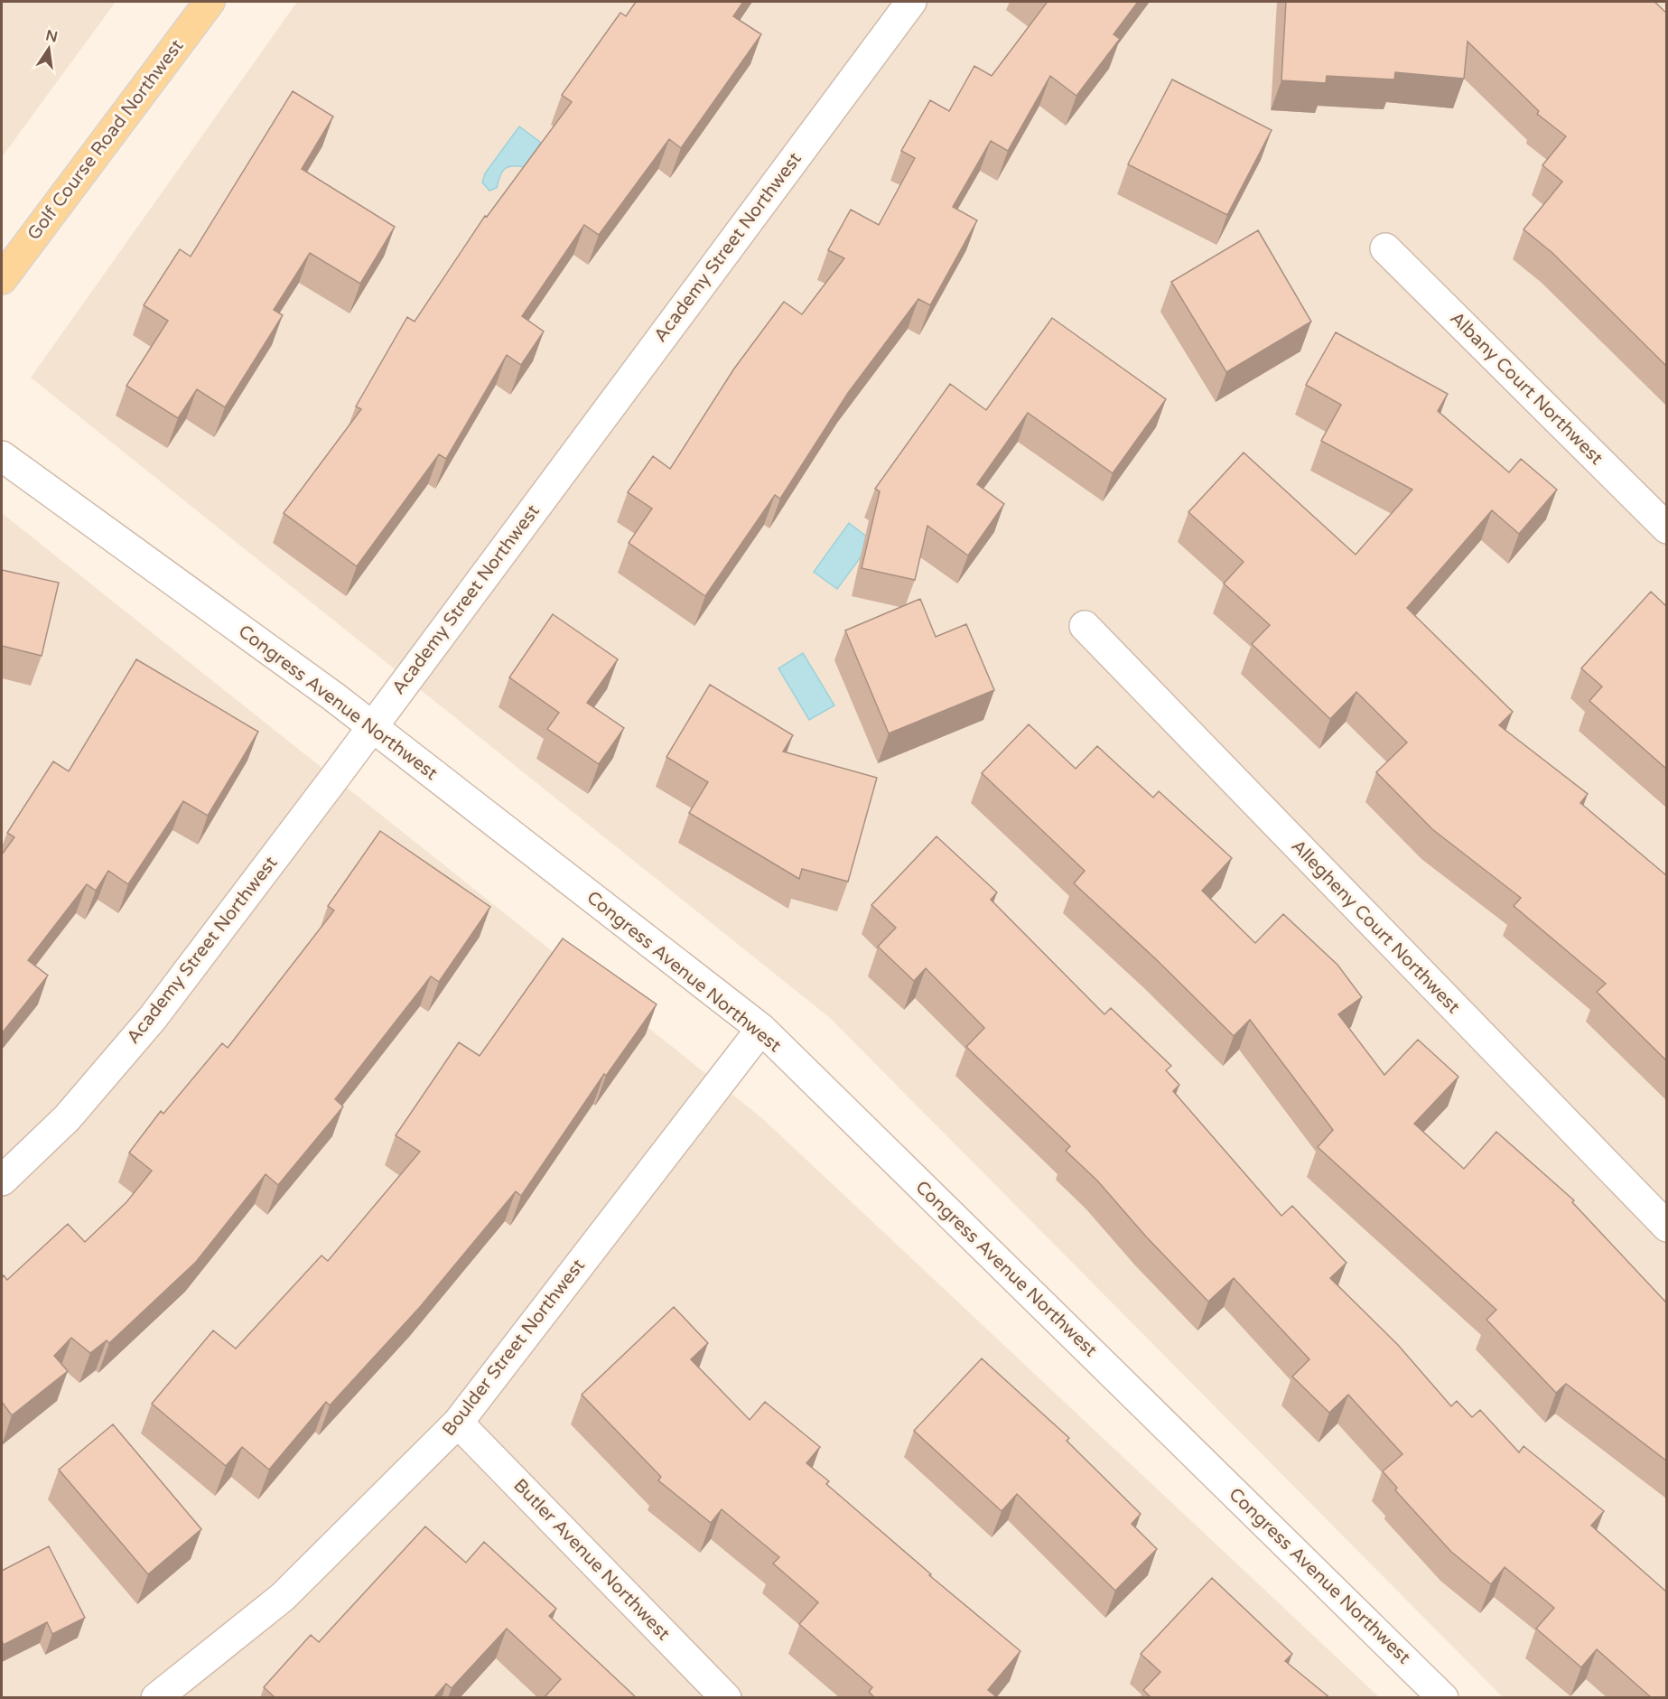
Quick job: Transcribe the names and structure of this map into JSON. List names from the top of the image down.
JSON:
{
  "streets": {
    "main road": ["Golf Course Road Northwest"],
    "street": [
      "Academy Street Northwest",
      "Albany Court Northwest",
      "Congress Avenue Northwest",
      "Allegheny Court Northwest",
      "Boulder Street Northwest",
      "Butler Avenue Northwest"
    ]
  },
  "crossings": [
    ["Academy Street Northwest", "Congress Avenue Northwest"],
    ["Congress Avenue Northwest", "Boulder Street Northwest"],
    ["Boulder Street Northwest", "Butler Avenue Northwest"]
  ],
  "north": "top"
}
